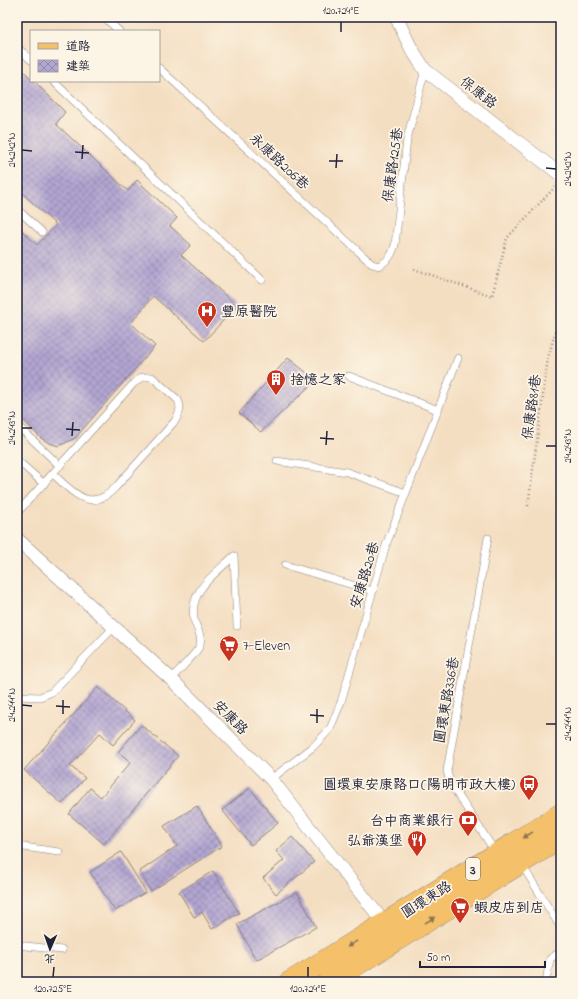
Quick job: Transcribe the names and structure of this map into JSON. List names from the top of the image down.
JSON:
{
  "streets": {
    "main road": ["3", "圓環東路"],
    "street": ["保康路", "安康路"],
    "lane": [
      "永康路206巷",
      "保康路125巷",
      "安康路20巷",
      "圓環東路336巷"
    ],
    "path": ["保康路81巷"]
  },
  "crossings": [
    ["保康路", "保康路125巷"],
    ["永康路206巷", "保康路125巷"],
    ["安康路20巷", "安康路"],
    ["圓環東路336巷", "圓環東路"],
    ["安康路", "圓環東路"]
  ],
  "places": {
    "hospital": ["豐原醫院"],
    "building": ["捨憶之家"],
    "supermarket": ["7-Eleven", "蝦皮店到店"],
    "bus stop": ["圓環東安康路口(陽明市政大樓)"],
    "bank": ["台中商業銀行"],
    "restaurant": ["弘爺漢堡"]
  },
  "legend": ["道路", "建築"],
  "scale_bar": "50 m",
  "north": "bottom",
  "coordinates": [
    "120.724°E",
    "24.242°N",
    "24.243°N",
    "24.244°N",
    "120.725°E"
  ]
}
